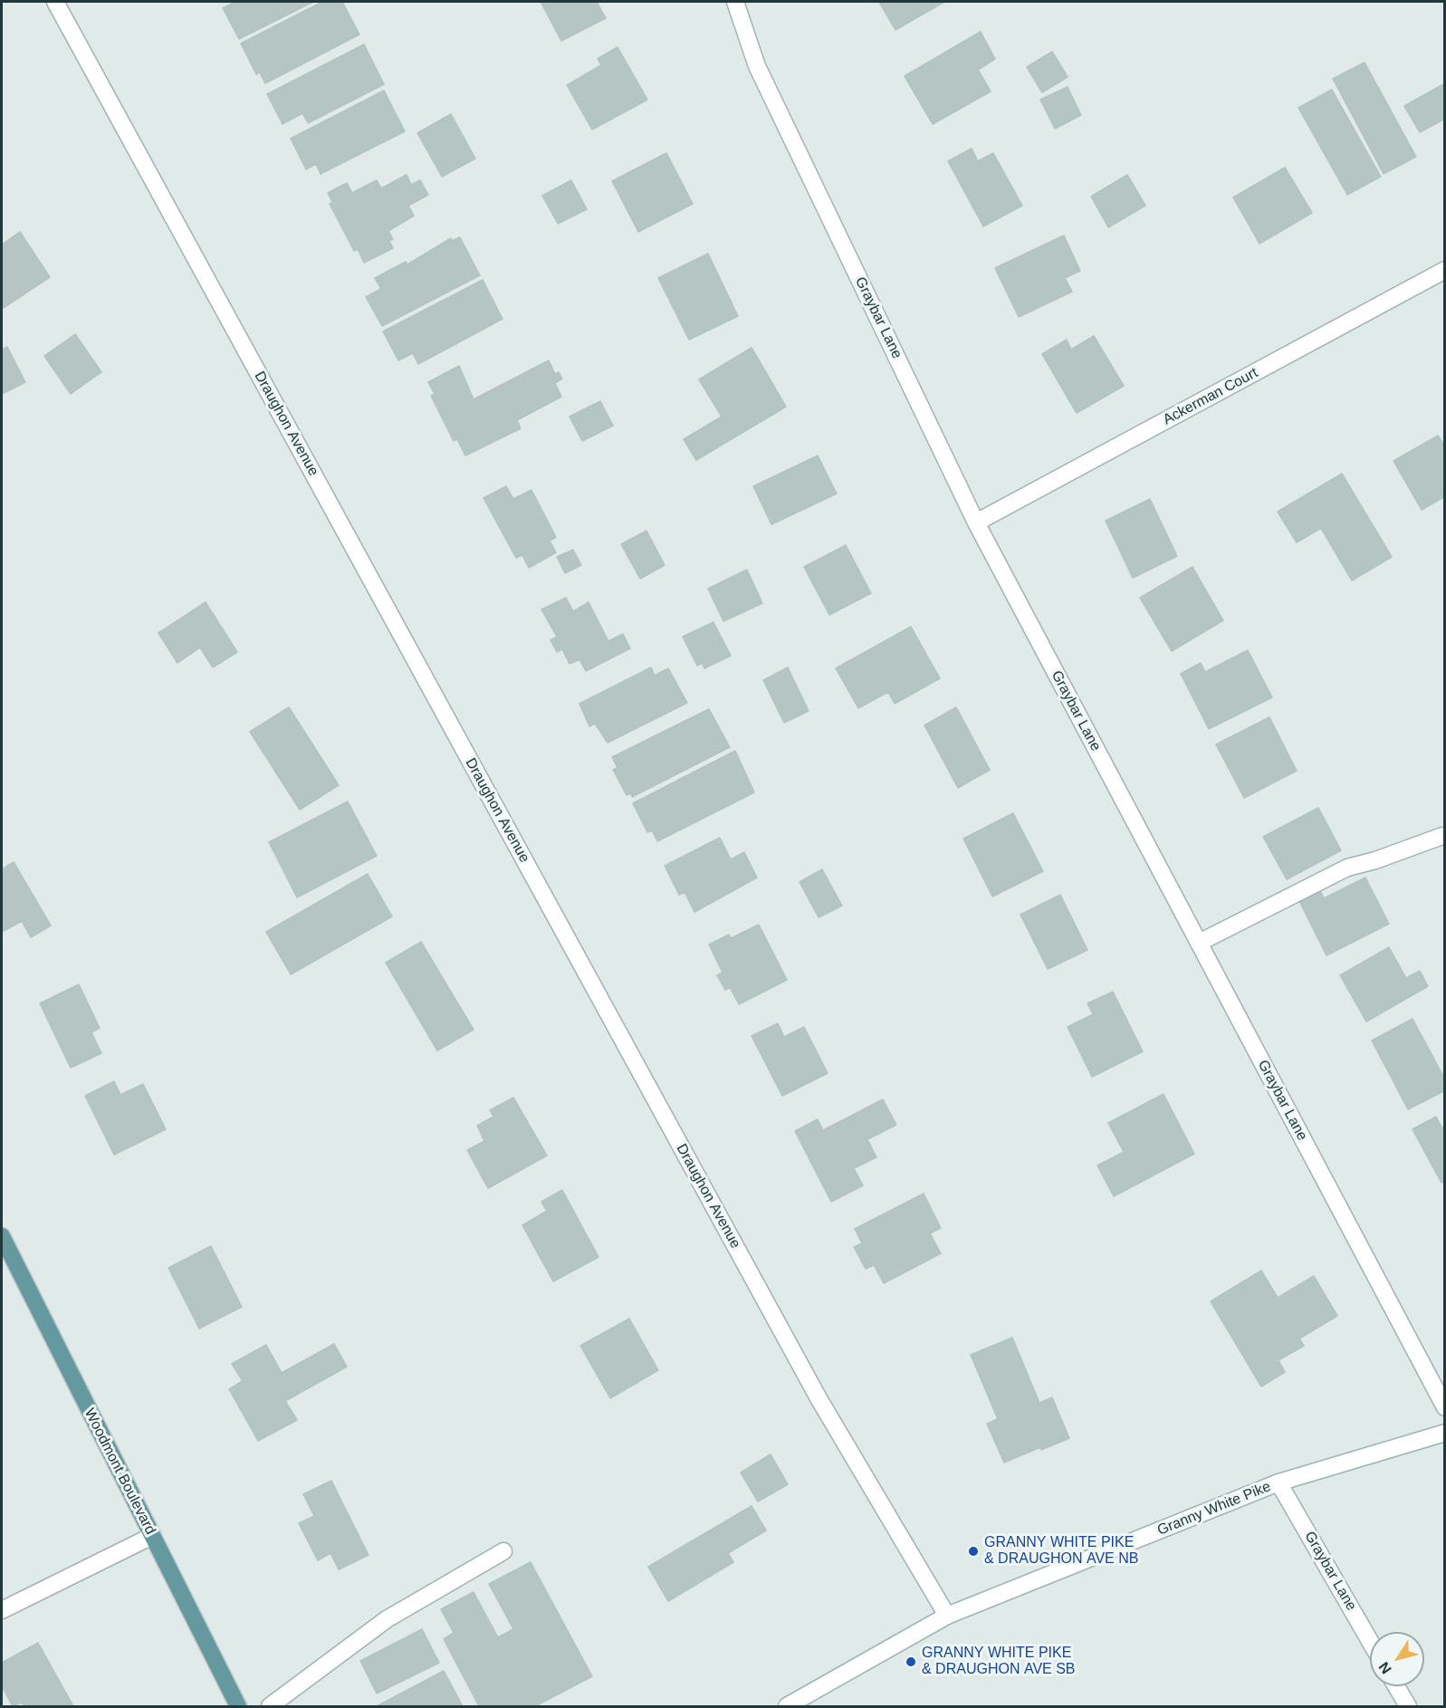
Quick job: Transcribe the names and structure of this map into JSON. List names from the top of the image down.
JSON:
{
  "streets": {
    "main road": ["Woodmont Boulevard"],
    "street": [
      "Graybar Lane",
      "Ackerman Court",
      "Draughon Avenue",
      "Granny White Pike"
    ]
  },
  "crossings": [
    ["Graybar Lane", "Ackerman Court"],
    ["Graybar Lane", "Granny White Pike"],
    ["Draughon Avenue", "Granny White Pike"]
  ],
  "places": ["GRANNY WHITE PIKE & DRAUGHON AVE NB", "GRANNY WHITE PIKE & DRAUGHON AVE SB"],
  "north": "bottom left"
}
